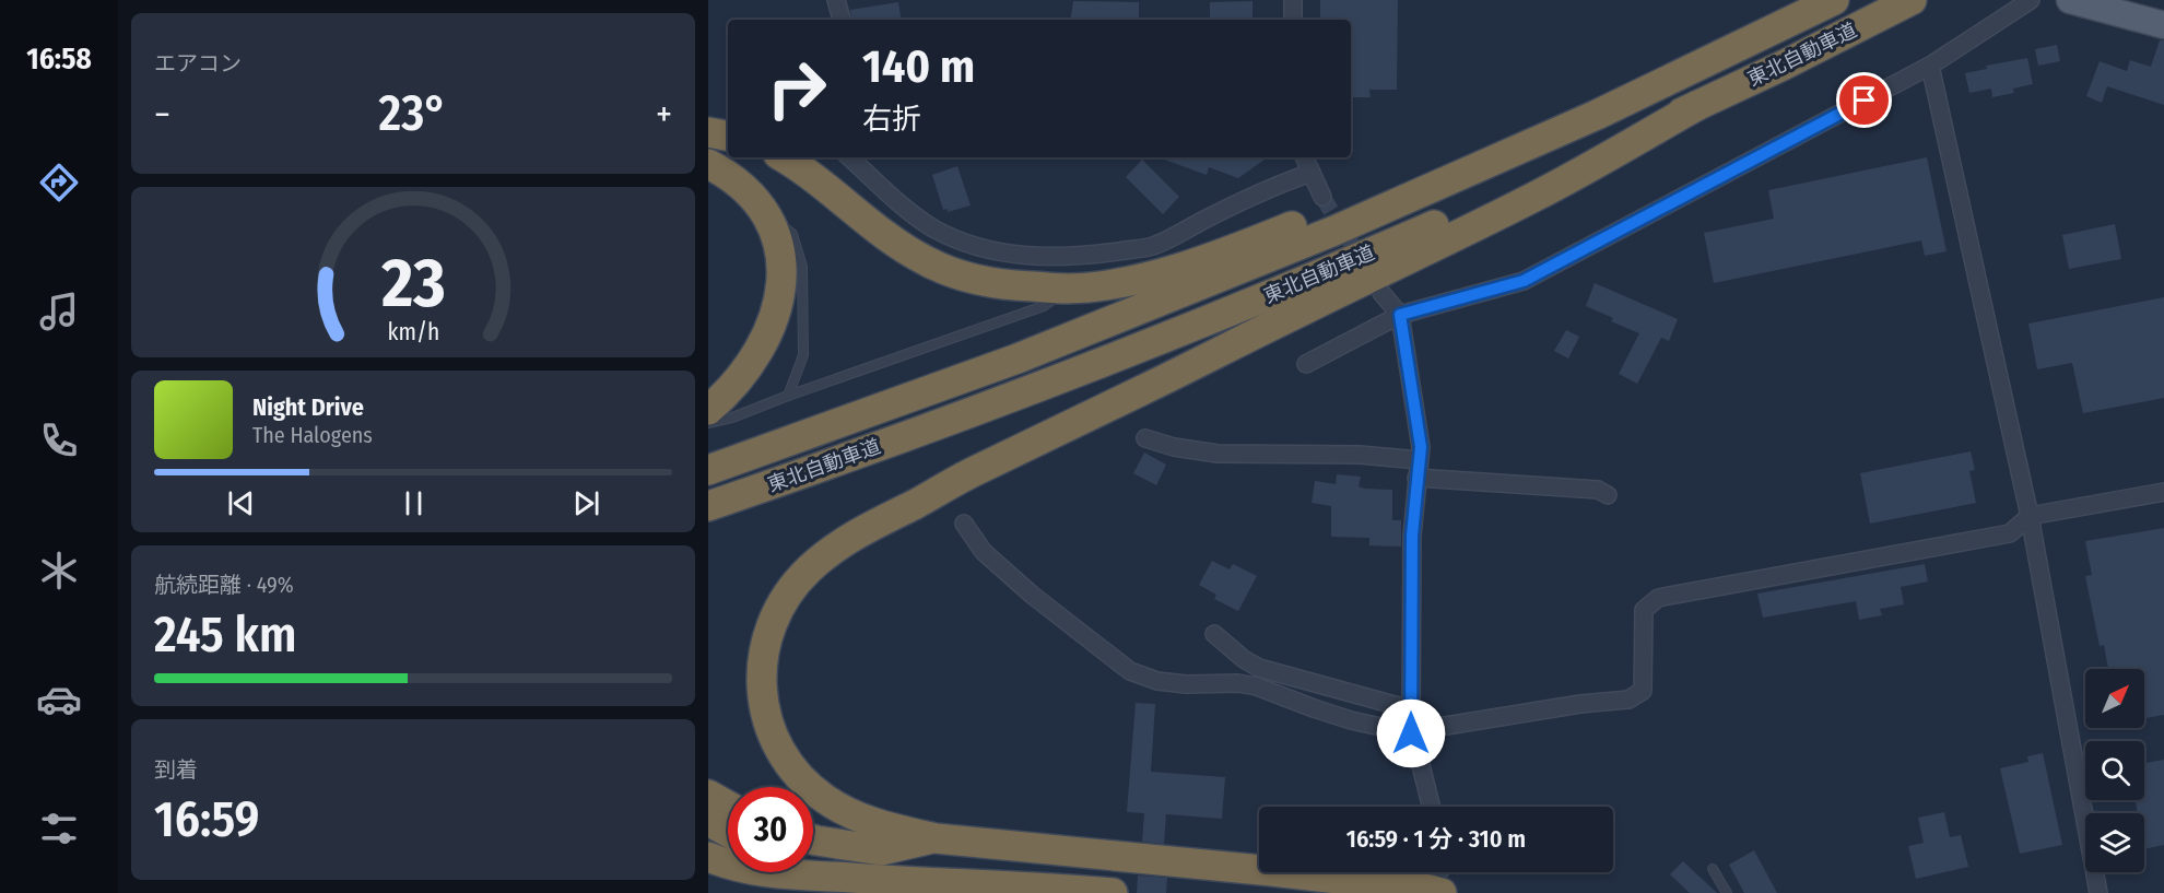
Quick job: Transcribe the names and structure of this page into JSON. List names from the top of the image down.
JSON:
{
  "streets": {
    "highway": ["東北自動車道"]
  },
  "north": "top right",
  "page": {
    "tabs": "16:58",
    "tile": [
      "エアコン",
      ["航続距離 · 49%", "245 km"],
      ["到着", "16:59"]
    ],
    "turn": ["140 m", "右折"],
    "heat": ["−", "23°", "+"],
    "song": ["Night Drive", "The Halogens"],
    "limit": "30",
    "trip": "16:59 · 1 分 · 310 m",
    "gauge": ["23", "km/h"]
  }
}
